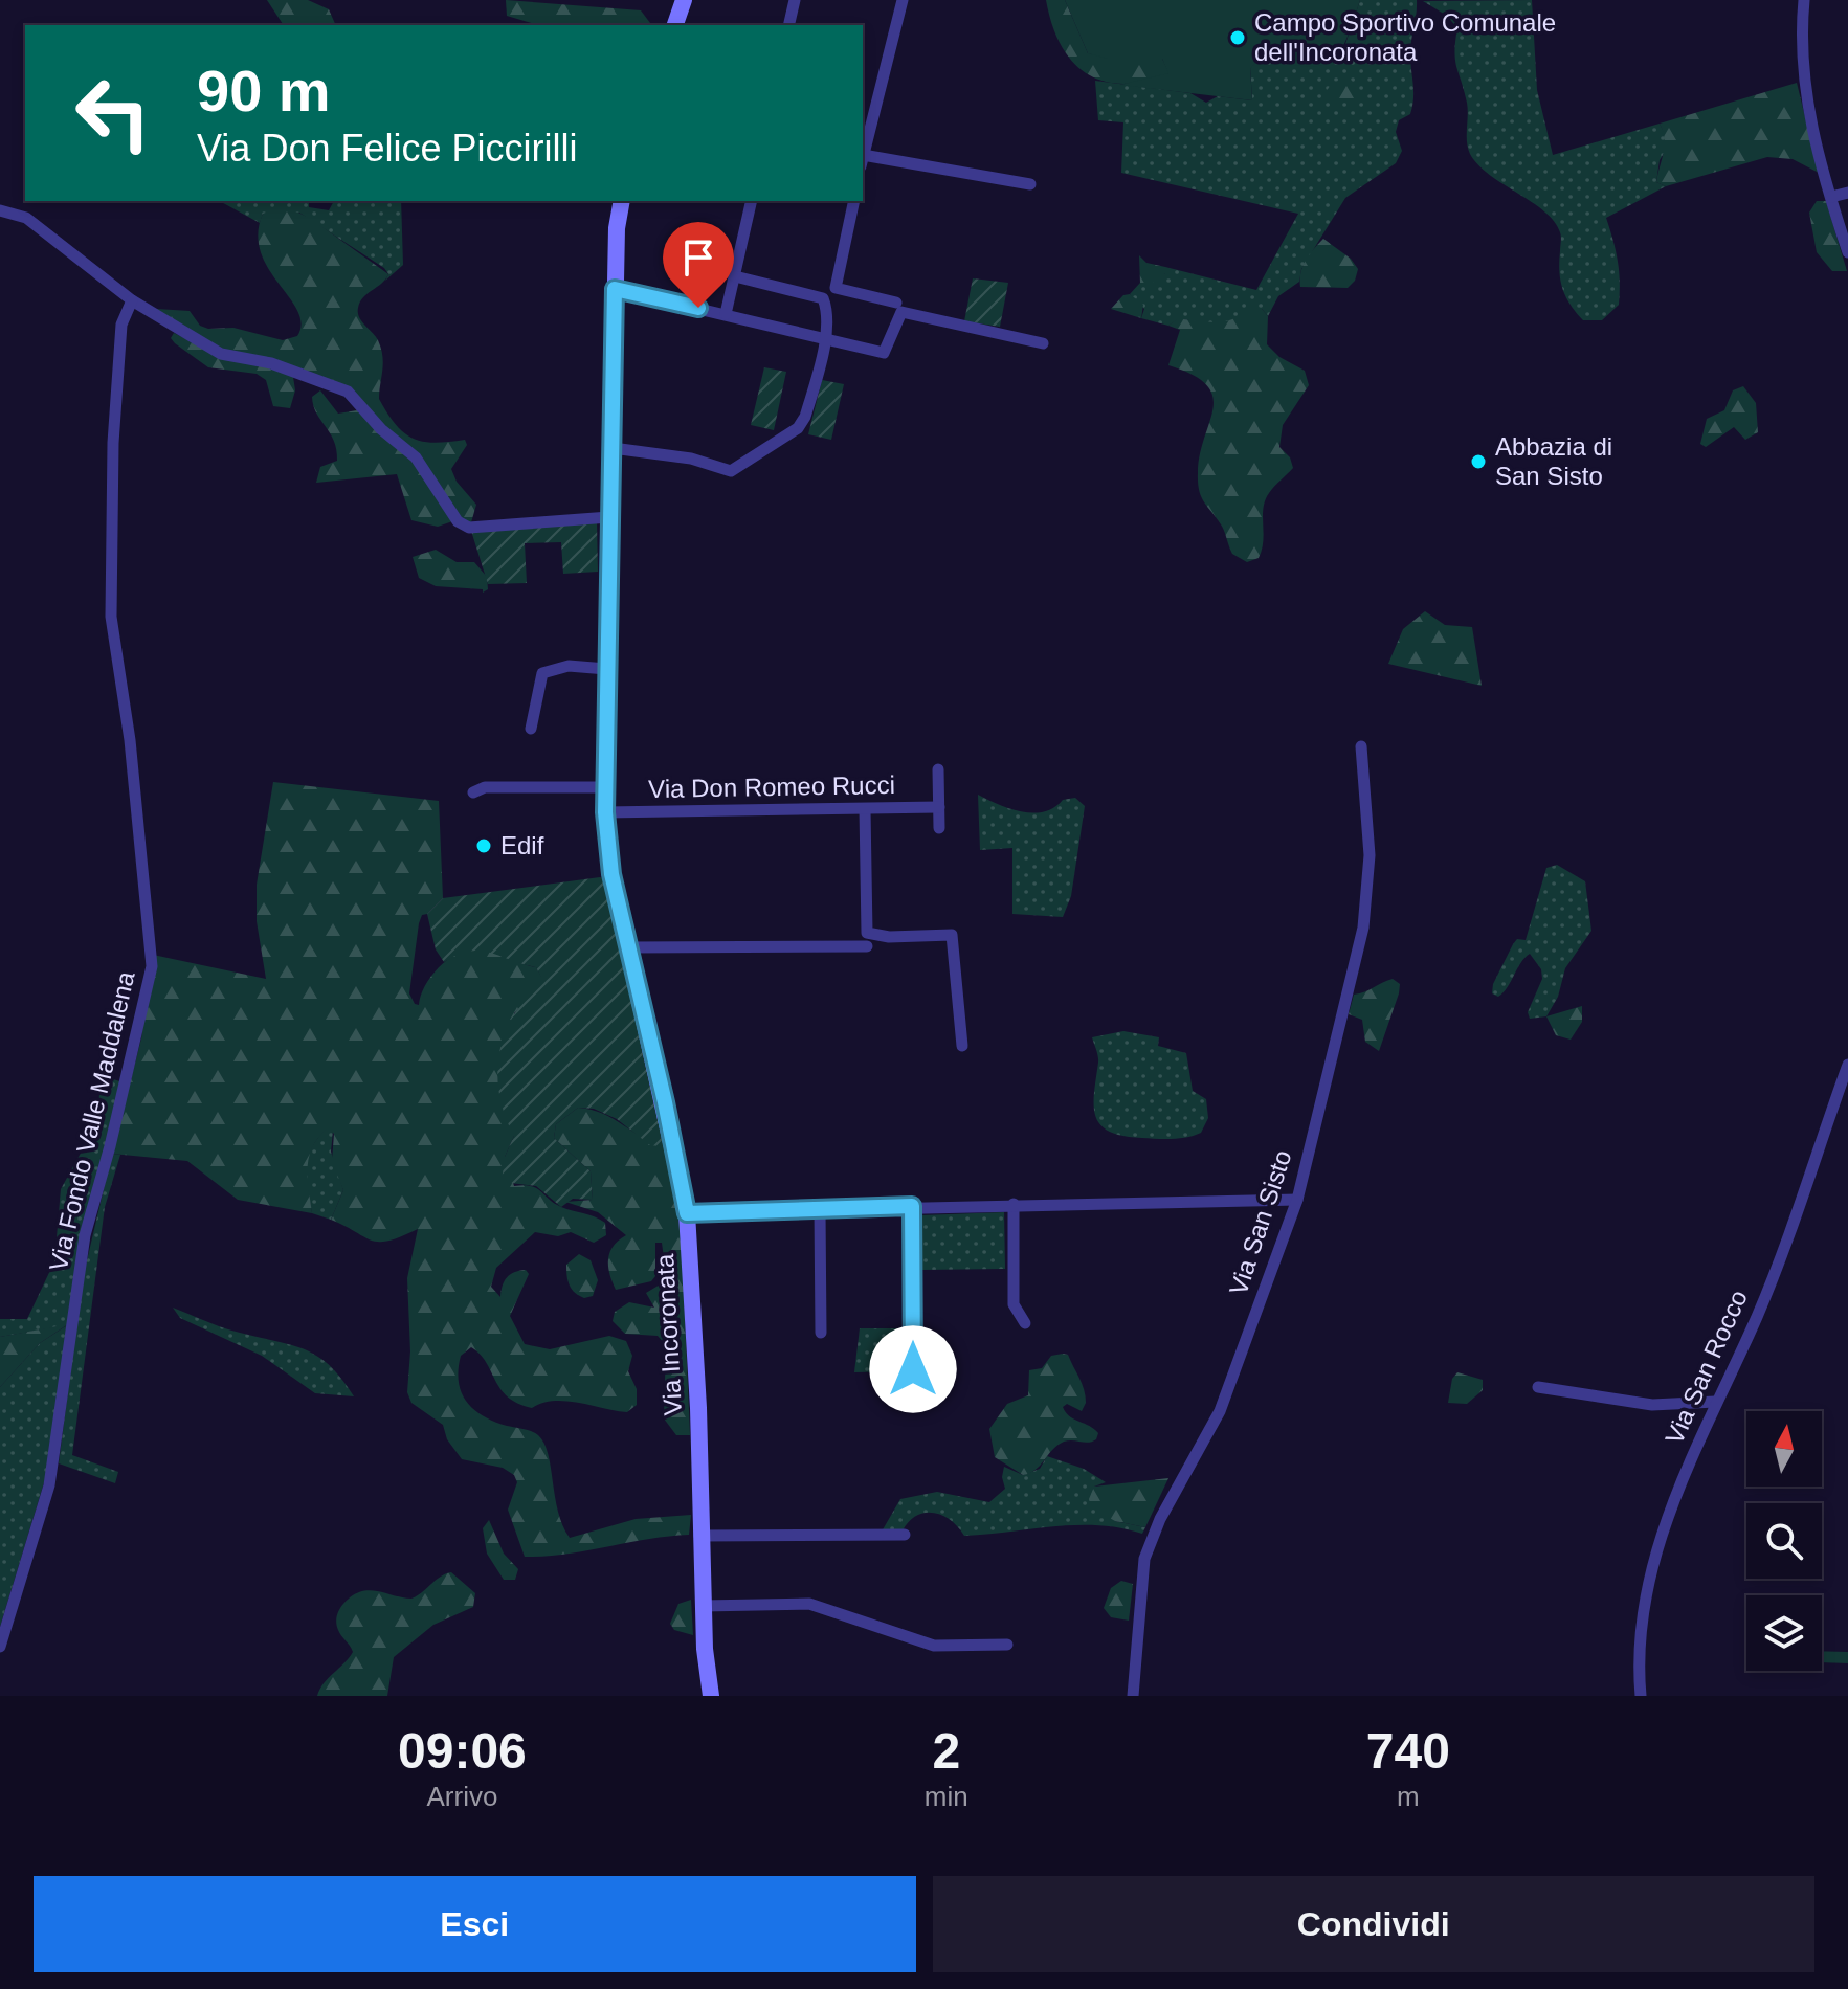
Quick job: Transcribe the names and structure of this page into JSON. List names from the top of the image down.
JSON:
{
  "streets": {
    "main road": ["Via Incoronata"],
    "street": [
      "Via Don Romeo Rucci",
      "Via Fondo Valle Maddalena",
      "Via San Sisto",
      "Via San Rocco"
    ]
  },
  "crossings": [
    ["Via Don Romeo Rucci", "Via Incoronata"]
  ],
  "places": ["Campo Sportivo Comunale dell'Incoronata", "Abbazia di San Sisto", "Edif"],
  "north": "top",
  "page": {
    "turn": ["90 m", "Via Don Felice Piccirilli"],
    "eta": [
      "09:06",
      "Arrivo",
      "2",
      "min",
      "740",
      "m"
    ],
    "buttons": ["Esci", "Condividi"]
  }
}
